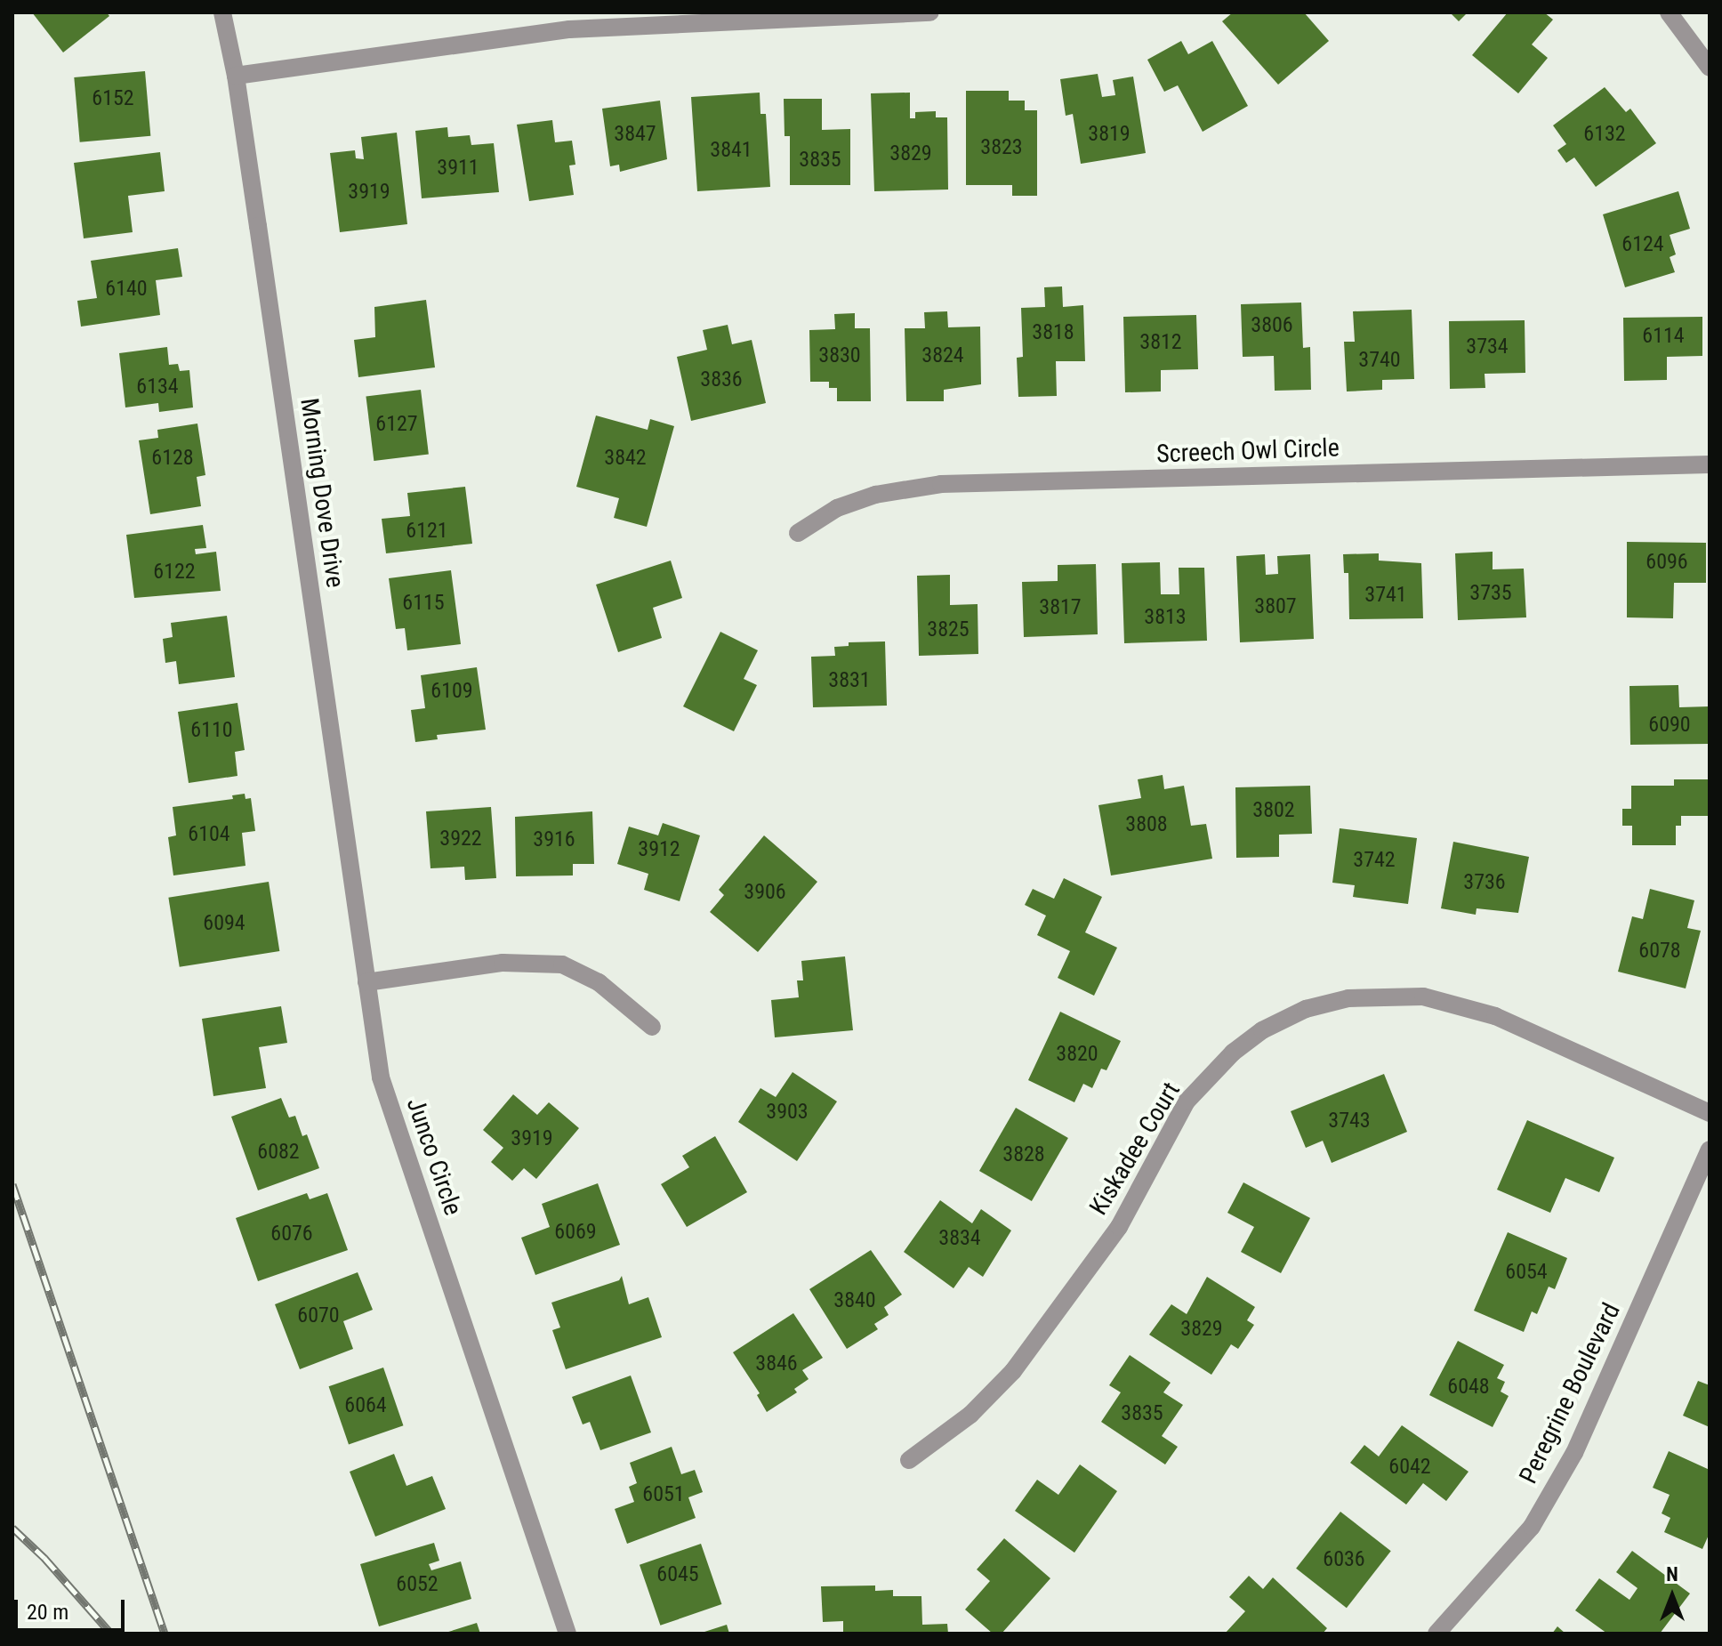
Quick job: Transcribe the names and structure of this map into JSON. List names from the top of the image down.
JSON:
{
  "streets": {
    "street": [
      "Screech Owl Circle",
      "Morning Dove Drive",
      "Kiskadee Court",
      "Junco Circle",
      "Peregrine Boulevard"
    ]
  },
  "crossings": [
    ["Morning Dove Drive", "Junco Circle"]
  ],
  "house_numbers": [
    "6152",
    "3847",
    "3819",
    "6132",
    "3823",
    "3841",
    "3829",
    "3835",
    "3911",
    "3919",
    "6124",
    "6140",
    "3806",
    "3818",
    "6114",
    "3812",
    "3734",
    "3830",
    "3824",
    "3740",
    "3836",
    "6134",
    "6127",
    "6128",
    "3842",
    "6121",
    "6096",
    "6122",
    "3735",
    "3741",
    "6115",
    "3807",
    "3817",
    "3813",
    "3825",
    "3831",
    "6109",
    "6090",
    "6110",
    "3802",
    "3808",
    "6104",
    "3922",
    "3916",
    "3912",
    "3742",
    "3736",
    "3906",
    "6094",
    "6078",
    "3820",
    "3903",
    "3743",
    "3919",
    "6082",
    "3828",
    "6069",
    "6076",
    "3834",
    "6054",
    "3840",
    "6070",
    "3829",
    "3846",
    "6048",
    "6064",
    "3835",
    "6042",
    "6051",
    "6036",
    "6045",
    "6052"
  ],
  "scale_bar": "20 m",
  "north": "top"
}
